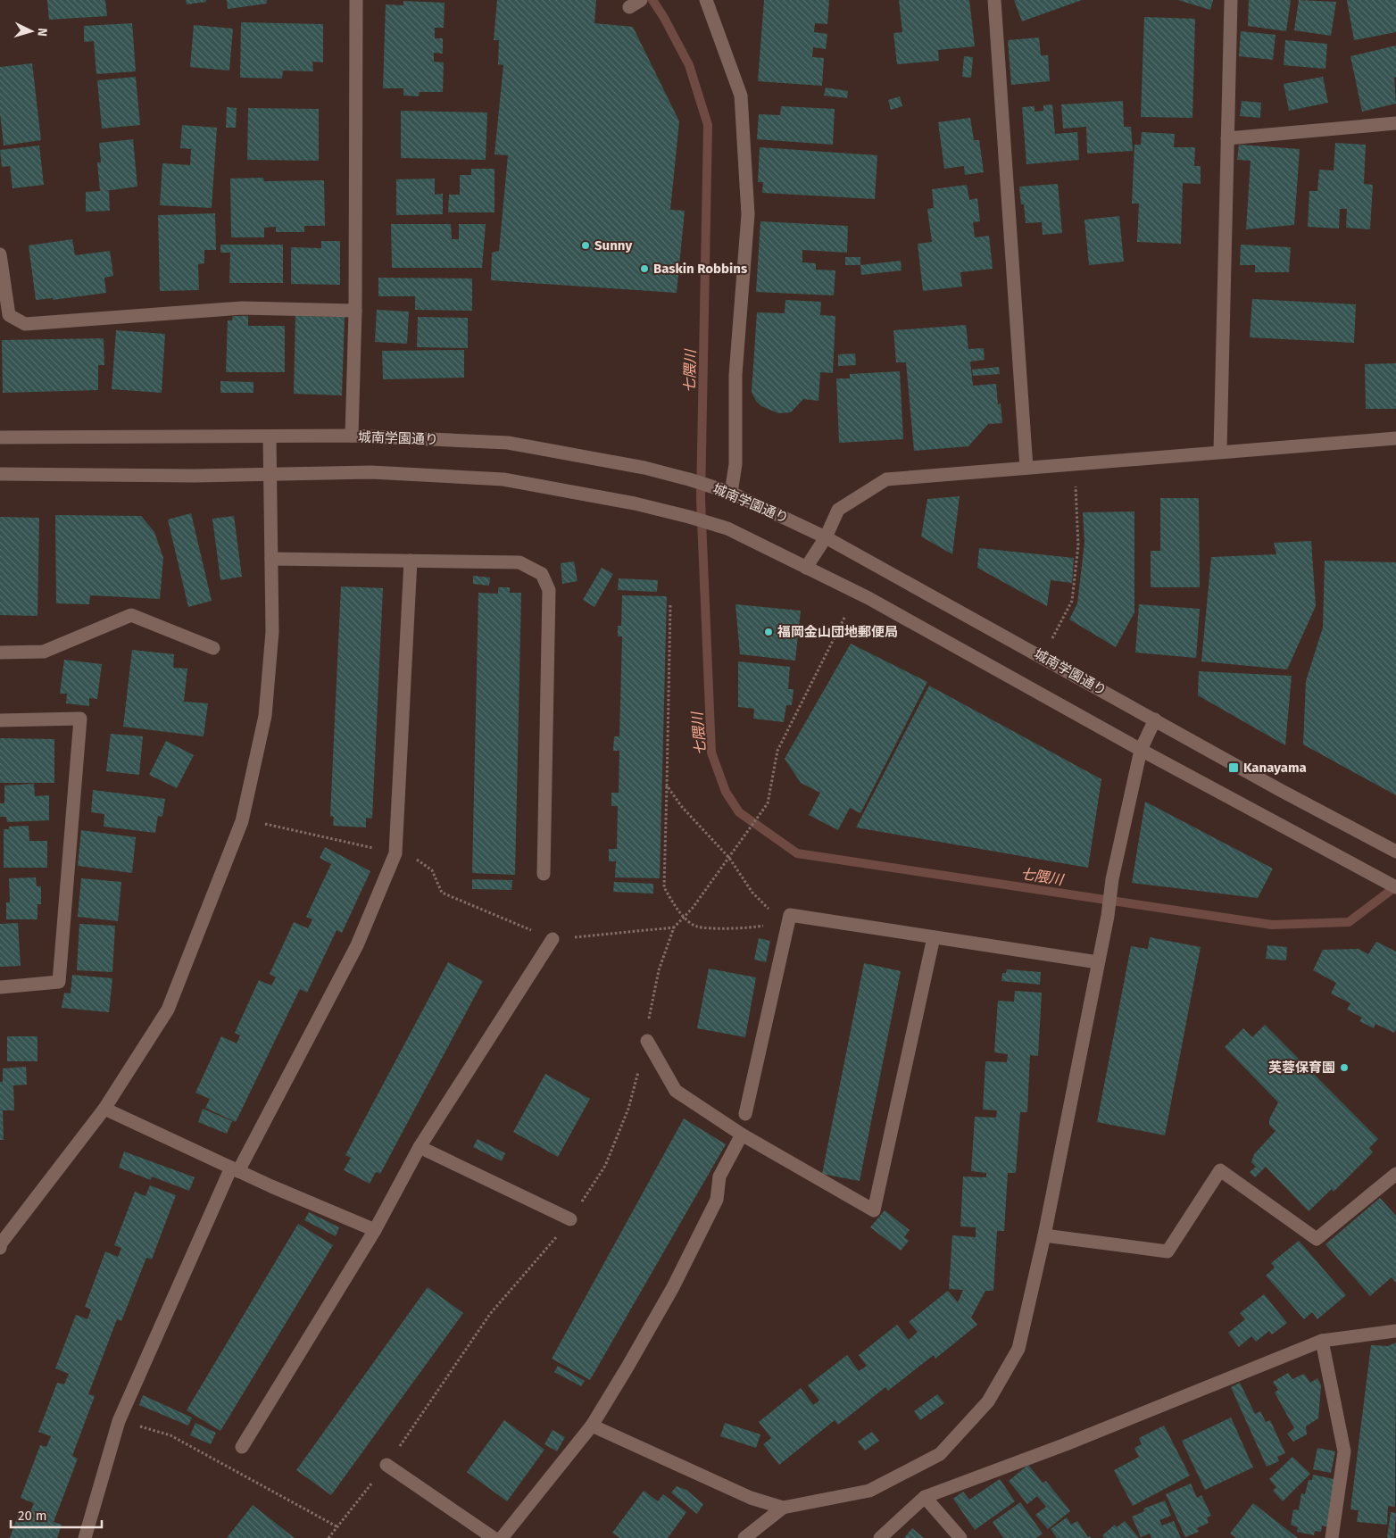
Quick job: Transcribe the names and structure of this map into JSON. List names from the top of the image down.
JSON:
{
  "streets": {
    "street": ["城南学園通り"]
  },
  "water": ["七隈川"],
  "places": {
    "other": [
      "Sunny",
      "Baskin Robbins",
      "福岡金山団地郵便局",
      "芙蓉保育園"
    ],
    "transit": ["Kanayama"]
  },
  "scale_bar": "20 m",
  "north": "right"
}
